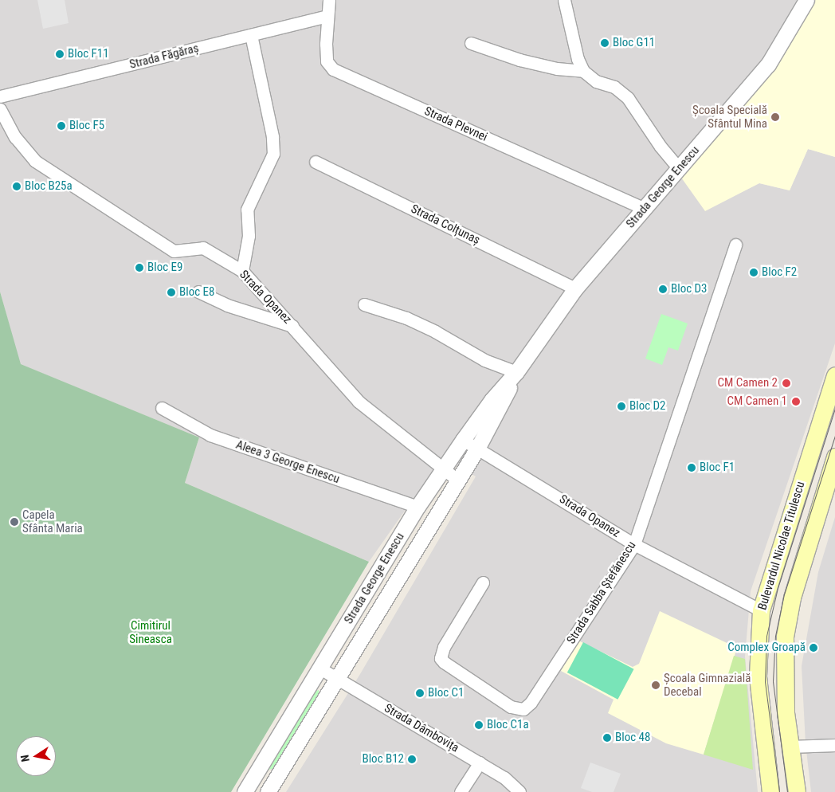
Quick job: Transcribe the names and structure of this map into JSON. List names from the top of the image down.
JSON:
{
  "streets": {
    "main road": ["Bulevardul Nicolae Titulescu"],
    "street": [
      "Strada Făgăraș",
      "Strada Plevnei",
      "Strada George Enescu",
      "Strada Colțunaș",
      "Strada Opanez",
      "Aleea 3 George Enescu",
      "Strada Sabba Ștefănescu",
      "Strada Dâmbovița"
    ]
  },
  "crossings": [
    ["Strada Făgăraș", "Strada Plevnei"],
    ["Strada Plevnei", "Strada George Enescu"],
    ["Strada George Enescu", "Strada Colțunaș"],
    ["Strada George Enescu", "Strada Opanez"],
    ["Strada George Enescu", "Aleea 3 George Enescu"],
    ["Strada George Enescu", "Strada Dâmbovița"],
    ["Strada Opanez", "Bulevardul Nicolae Titulescu"],
    ["Strada Opanez", "Strada Sabba Ștefănescu"]
  ],
  "parks": ["Cimitirul Sineasca"],
  "places": [
    "Bloc G11",
    "Bloc F11",
    "Școala Specială Sfântul Mina",
    "Bloc F5",
    "Bloc B25a",
    "Bloc E9",
    "Bloc F2",
    "Bloc D3",
    "Bloc E8",
    "CM Camen 2",
    "CM Camen 1",
    "Bloc D2",
    "Bloc F1",
    "Capela Sfânta Maria",
    "Complex Groapă",
    "Școala Gimnazială Decebal",
    "Bloc C1",
    "Bloc C1a",
    "Bloc 48",
    "Bloc B12"
  ],
  "north": "left"
}
